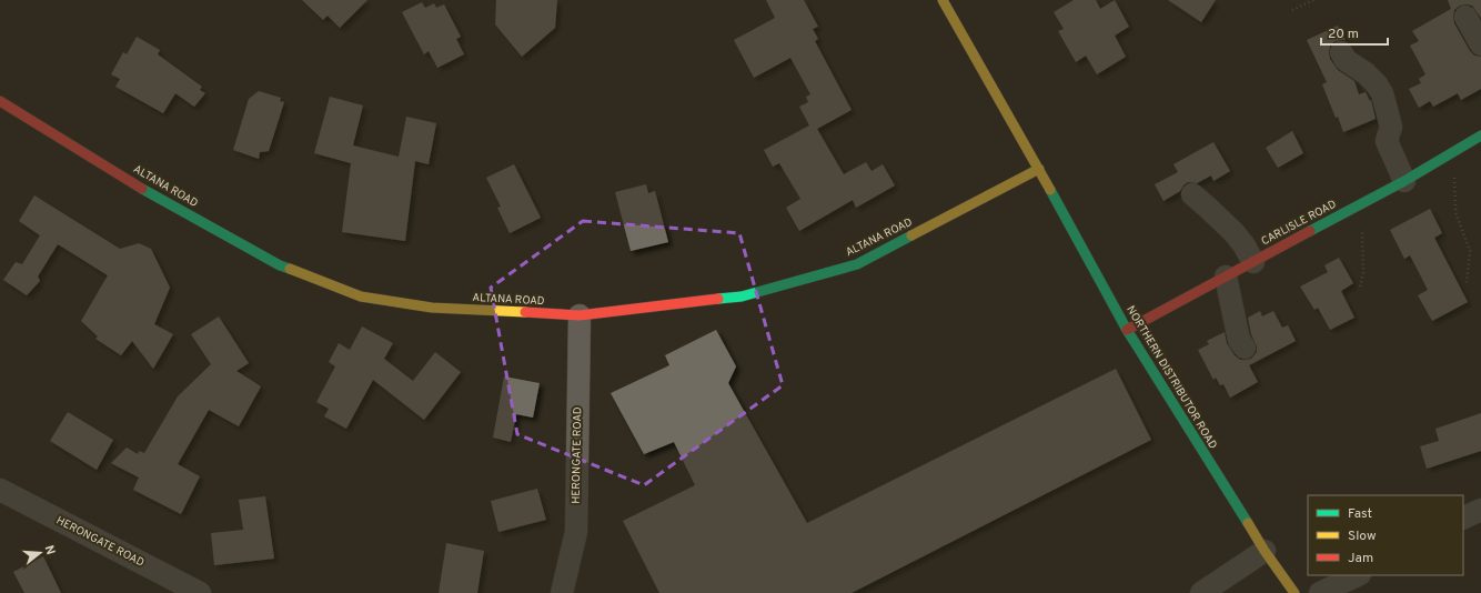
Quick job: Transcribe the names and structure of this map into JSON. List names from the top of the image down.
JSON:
{
  "streets": {
    "main road": ["ALTANA ROAD", "CARLISLE ROAD", "NORTHERN DISTRIBUTOR ROAD"],
    "street": ["HERONGATE ROAD"]
  },
  "crossings": [
    ["ALTANA ROAD", "NORTHERN DISTRIBUTOR ROAD"],
    ["ALTANA ROAD", "HERONGATE ROAD"],
    ["CARLISLE ROAD", "NORTHERN DISTRIBUTOR ROAD"]
  ],
  "legend": ["Fast", "Slow", "Jam"],
  "scale_bar": "20 m",
  "north": "right"
}
